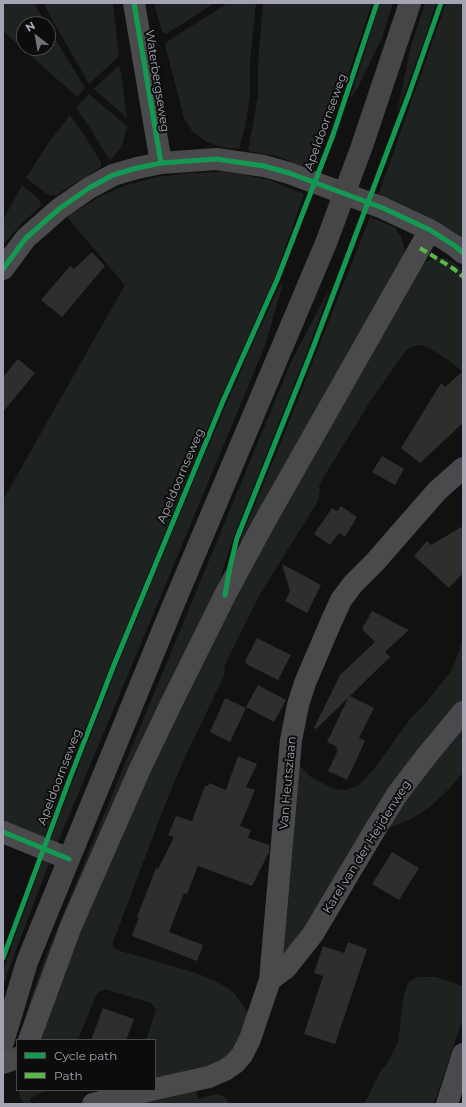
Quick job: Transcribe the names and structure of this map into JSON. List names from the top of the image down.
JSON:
{
  "streets": {
    "street": ["Waterbergseweg", "Van Heutszlaan", "Karel van der Heijdenweg"],
    "cycle path": ["Apeldoornseweg"]
  },
  "crossings": [
    ["Van Heutszlaan", "Karel van der Heijdenweg"]
  ],
  "legend": ["Cycle path", "Path"],
  "north": "top left"
}
